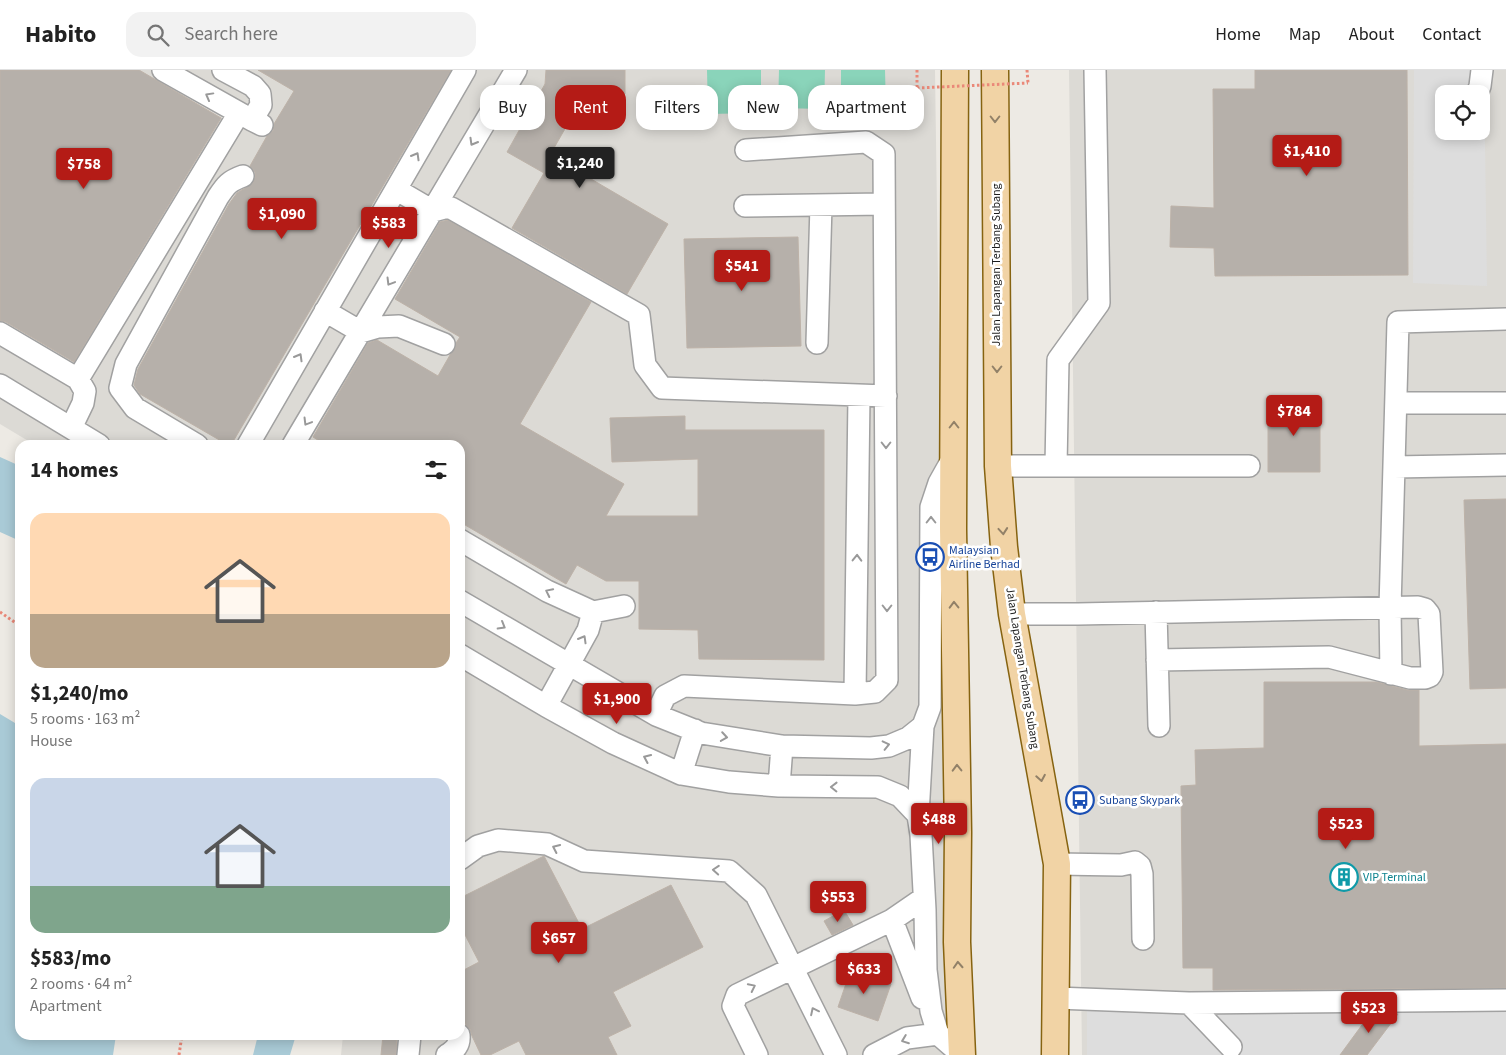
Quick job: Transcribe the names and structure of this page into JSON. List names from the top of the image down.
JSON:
{
  "streets": {
    "main road": ["Jalan Lapangan Terbang Subang"]
  },
  "places": {
    "bus stop": ["Malaysian Airline Berhad", "Subang Skypark"],
    "building": ["VIP Terminal"]
  },
  "page": {
    "header": "Habito",
    "search": "Search here",
    "nav": [
      "Home",
      "Map",
      "About",
      "Contact"
    ],
    "chip": [
      "Buy",
      "Rent",
      "Filters",
      "New",
      "Apartment"
    ],
    "price": [
      "$1,410",
      "$1,240",
      "$758",
      "$1,090",
      "$583",
      "$541",
      "$784",
      "$1,900",
      "$488",
      "$523",
      "$553",
      "$657",
      "$633",
      "$523"
    ],
    "heading": "14 homes",
    "list": [
      {
        "name": "$1,240/mo",
        "note": "5 rooms · 163 m² · House"
      },
      {
        "name": "$583/mo",
        "note": "2 rooms · 64 m² · Apartment"
      }
    ]
  }
}
